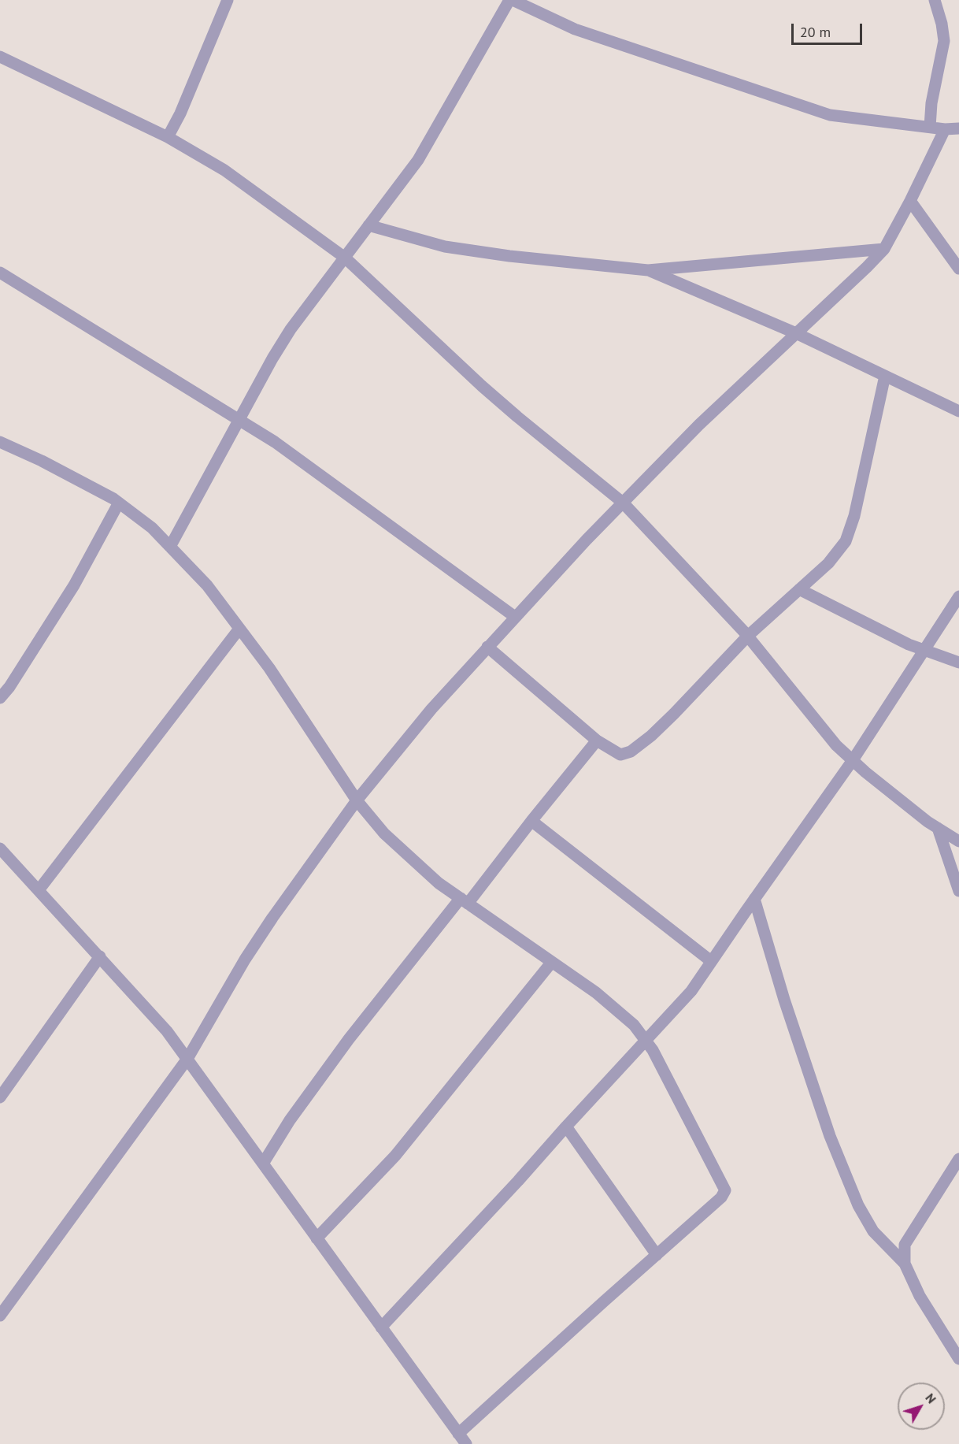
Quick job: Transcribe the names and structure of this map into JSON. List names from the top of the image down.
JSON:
{
  "scale_bar": "20 m",
  "north": "top right"
}
